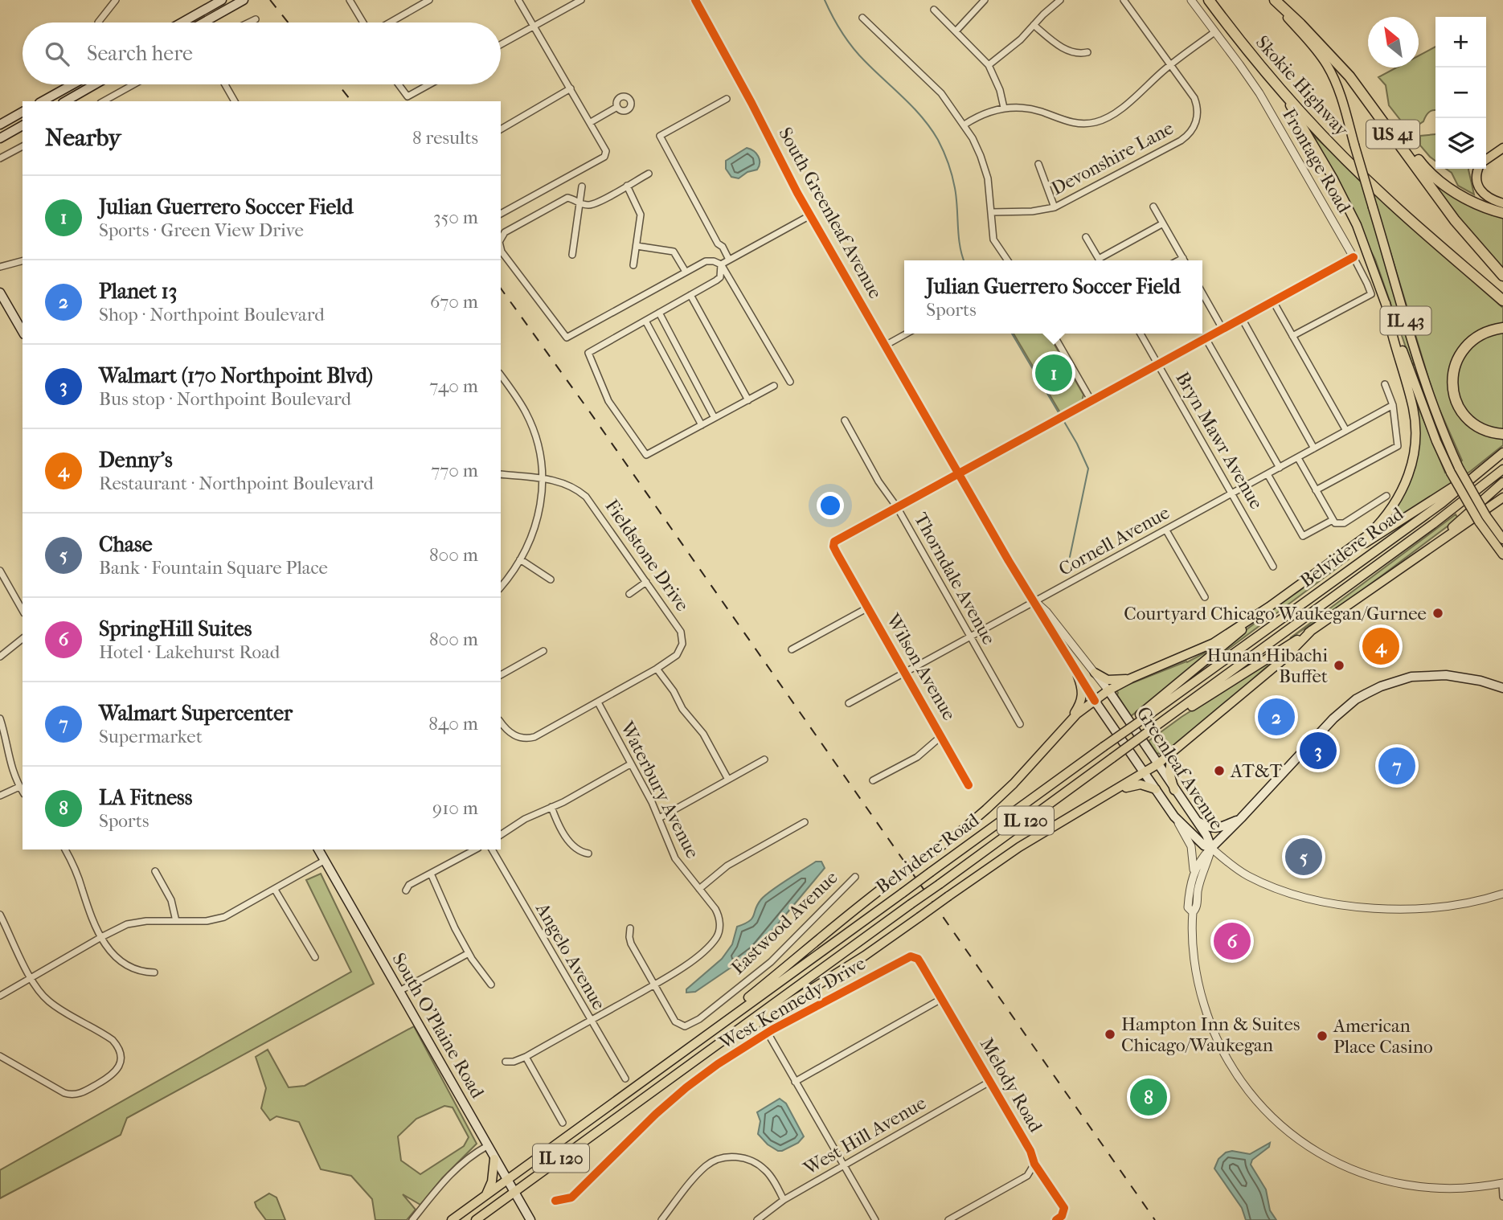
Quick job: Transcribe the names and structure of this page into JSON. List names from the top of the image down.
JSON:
{
  "streets": {
    "highway": ["Skokie Highway", "US 41"],
    "main road": [
      "IL 43",
      "Belvidere Road",
      "Greenleaf Avenue",
      "IL 120",
      "South O'Plaine Road"
    ],
    "street": [
      "Devonshire Lane",
      "Frontage Road",
      "South Greenleaf Avenue",
      "Bryn Mawr Avenue",
      "Cornell Avenue",
      "Fieldstone Drive",
      "Thorndale Avenue",
      "Wilson Avenue",
      "Waterbury Avenue",
      "Eastwood Avenue",
      "Angelo Avenue",
      "West Kennedy Drive",
      "Melody Road",
      "West Hill Avenue"
    ]
  },
  "crossings": [
    ["Skokie Highway", "IL 43"],
    ["South Greenleaf Avenue", "Cornell Avenue"],
    ["South Greenleaf Avenue", "Greenleaf Avenue"],
    ["Bryn Mawr Avenue", "Cornell Avenue"],
    ["Cornell Avenue", "Thorndale Avenue"],
    ["Cornell Avenue", "Wilson Avenue"],
    ["Belvidere Road", "South O'Plaine Road"],
    ["Thorndale Avenue", "Wilson Avenue"],
    ["Waterbury Avenue", "Eastwood Avenue"],
    ["West Kennedy Drive", "Melody Road"],
    ["Melody Road", "West Hill Avenue"]
  ],
  "places": [
    "Courtyard Chicago Waukegan/Gurnee",
    "Hunan Hibachi Buffet",
    "AT&T",
    "Hampton Inn & Suites Chicago/Waukegan",
    "American Place Casino"
  ],
  "north": "top left",
  "page": {
    "map_buttons": ["+", "−"],
    "search": "Search here",
    "heading": ["Nearby", "8 results"],
    "list": [
      {
        "mark": "1",
        "name": "Julian Guerrero Soccer Field",
        "note": "Sports · Green View Drive",
        "value": "350 m"
      },
      {
        "mark": "2",
        "name": "Planet 13",
        "note": "Shop · Northpoint Boulevard",
        "value": "670 m"
      },
      {
        "mark": "3",
        "name": "Walmart (170 Northpoint Blvd)",
        "note": "Bus stop · Northpoint Boulevard",
        "value": "740 m"
      },
      {
        "mark": "4",
        "name": "Denny's",
        "note": "Restaurant · Northpoint Boulevard",
        "value": "770 m"
      },
      {
        "mark": "5",
        "name": "Chase",
        "note": "Bank · Fountain Square Place",
        "value": "800 m"
      },
      {
        "mark": "6",
        "name": "SpringHill Suites",
        "note": "Hotel · Lakehurst Road",
        "value": "800 m"
      },
      {
        "mark": "7",
        "name": "Walmart Supercenter",
        "note": "Supermarket",
        "value": "840 m"
      },
      {
        "mark": "8",
        "name": "LA Fitness",
        "note": "Sports",
        "value": "910 m"
      }
    ],
    "popup": ["Julian Guerrero Soccer Field", "Sports"],
    "pins": [
      "1",
      "4",
      "2",
      "3",
      "7",
      "5",
      "6",
      "8"
    ]
  }
}
